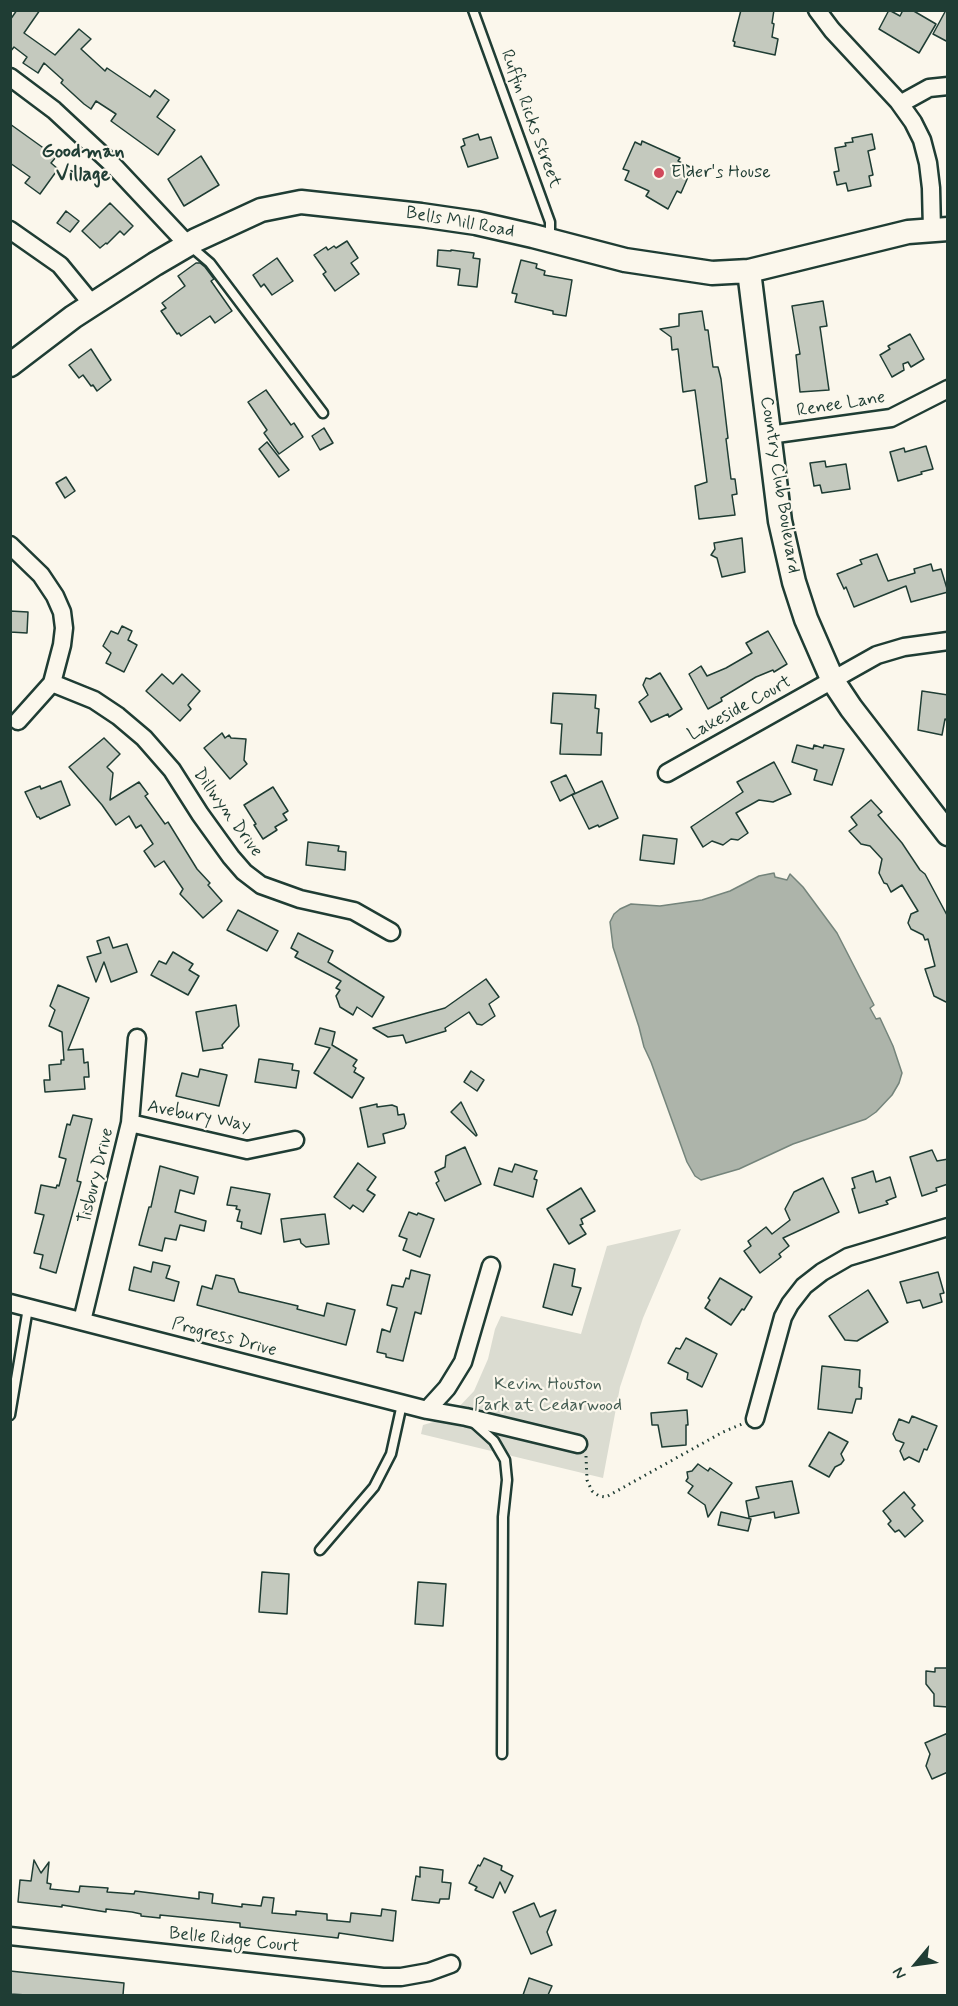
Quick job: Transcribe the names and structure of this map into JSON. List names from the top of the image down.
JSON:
{
  "streets": {
    "street": [
      "Bells Mill Road",
      "Renee Lane",
      "Country Club Boulevard",
      "Lakeside Court",
      "Dillwyn Drive",
      "Avebury Way",
      "Tisbury Drive",
      "Progress Drive",
      "Belle Ridge Court"
    ],
    "lane": ["Ruffin Ricks Street"]
  },
  "crossings": [
    ["Ruffin Ricks Street", "Bells Mill Road"],
    ["Bells Mill Road", "Country Club Boulevard"],
    ["Renee Lane", "Country Club Boulevard"],
    ["Country Club Boulevard", "Lakeside Court"],
    ["Avebury Way", "Tisbury Drive"],
    ["Tisbury Drive", "Progress Drive"]
  ],
  "districts": ["Goodman Village"],
  "parks": ["Kevin Houston Park at Cedarwood"],
  "places": ["Elder's House"],
  "north": "bottom left"
}
